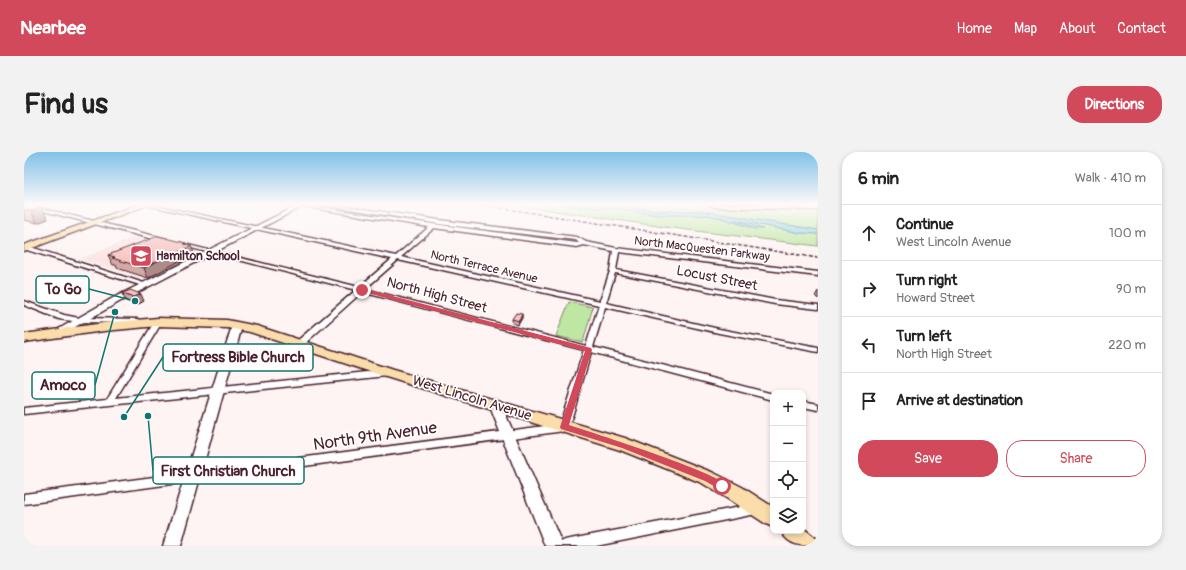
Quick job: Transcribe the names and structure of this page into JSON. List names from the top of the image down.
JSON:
{
  "streets": {
    "main road": ["West Lincoln Avenue"],
    "street": [
      "North MacQuesten Parkway",
      "North Terrace Avenue",
      "Locust Street",
      "North High Street",
      "North 9th Avenue"
    ]
  },
  "crossings": [
    ["West Lincoln Avenue", "North 9th Avenue"]
  ],
  "places": {
    "school or university": ["Hamilton School"],
    "other": [
      "To Go",
      "Amoco",
      "First Christian Church",
      "Fortress Bible Church"
    ]
  },
  "page": {
    "header": "Nearbee",
    "nav": [
      "Home",
      "Map",
      "About",
      "Contact"
    ],
    "buttons": [
      "Directions",
      ["Save", "Share"]
    ],
    "title": "Find us",
    "heading": ["6 min", "Walk · 410 m"],
    "list": [
      ["Continue", "West Lincoln Avenue", "100 m"],
      ["Turn right", "Howard Street", "90 m"],
      ["Turn left", "North High Street", "220 m"],
      "Arrive at destination"
    ],
    "map_buttons": ["+", "−"]
  }
}
